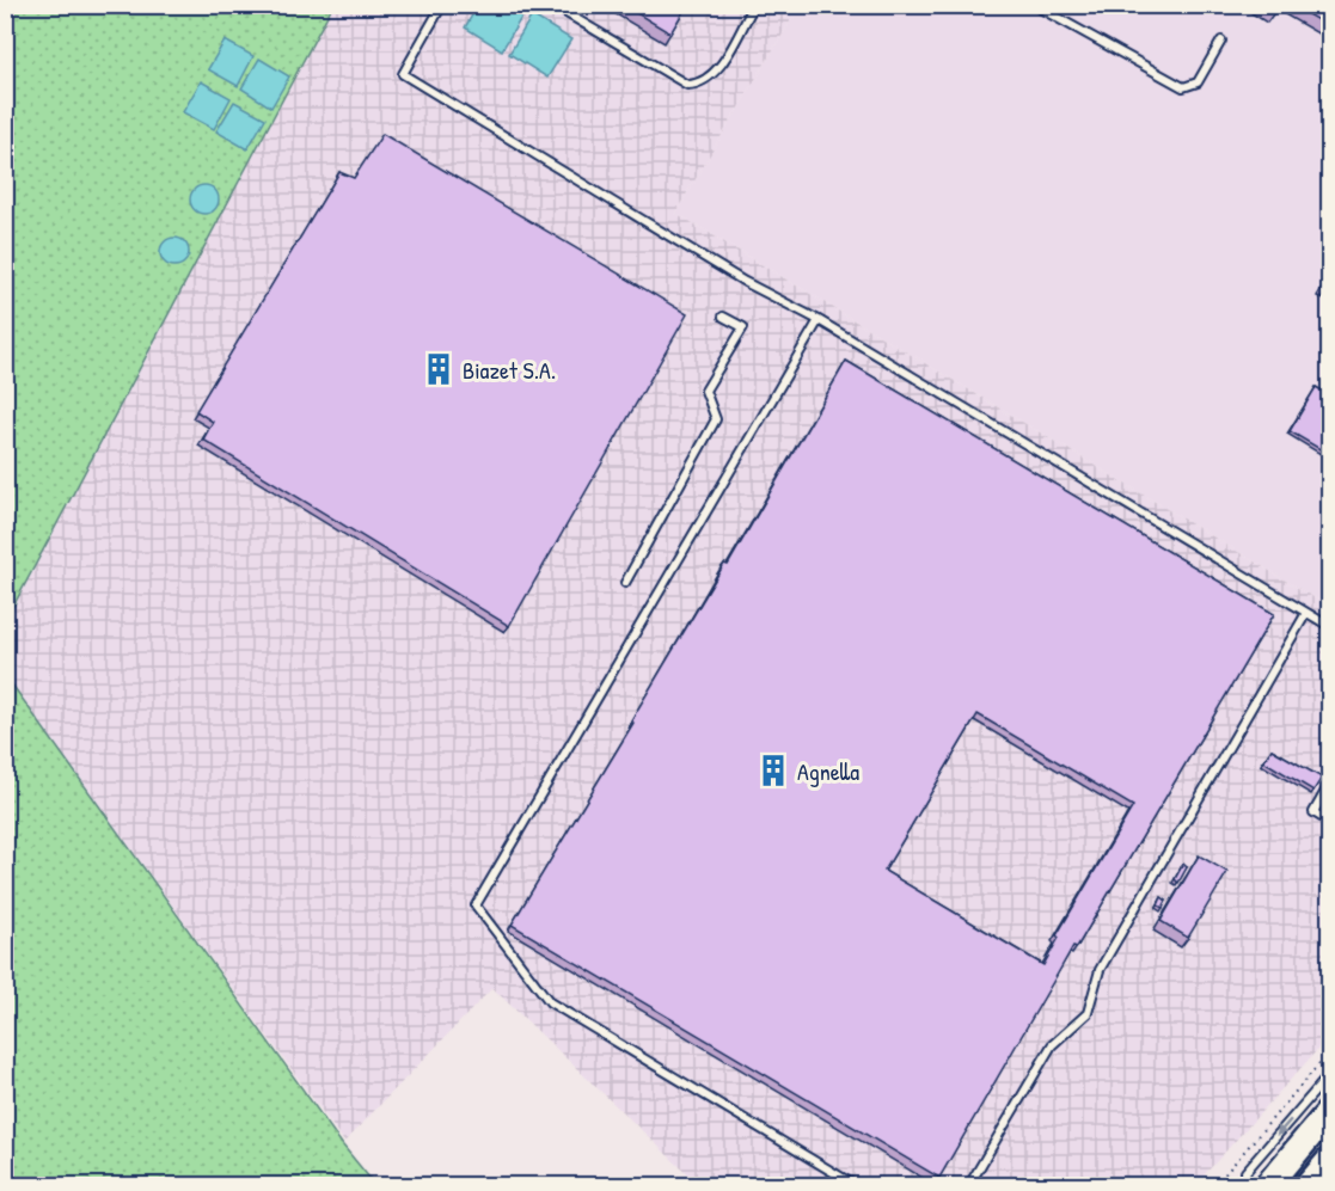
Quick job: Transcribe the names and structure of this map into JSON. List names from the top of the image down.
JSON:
{
  "places": {
    "building": ["Biazet S.A.", "Agnella"]
  }
}
